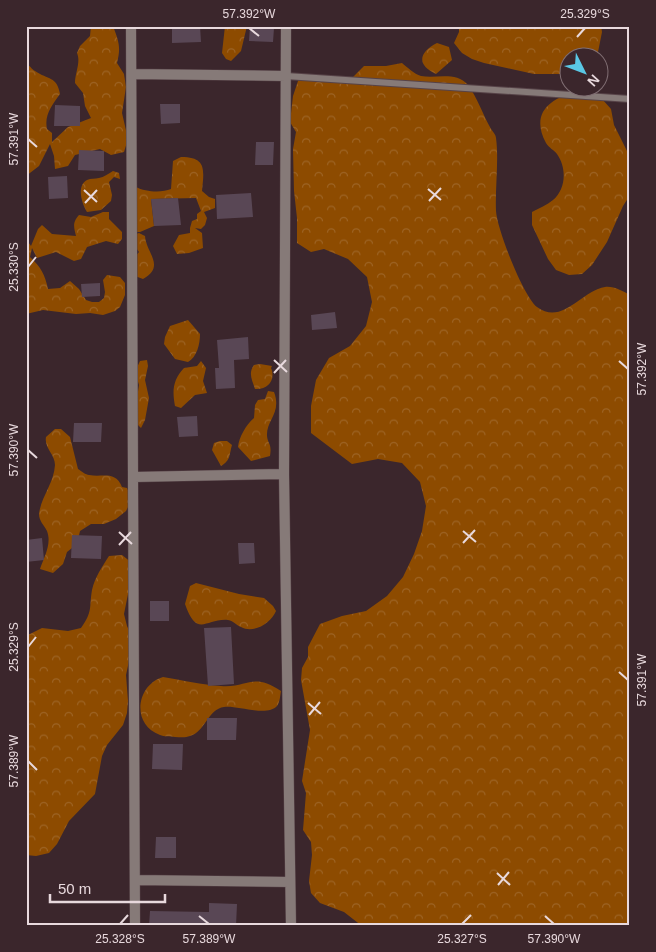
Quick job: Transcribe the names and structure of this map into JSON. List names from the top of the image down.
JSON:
{
  "scale_bar": "50 m",
  "north": "bottom right",
  "coordinates": [
    "57.392°W",
    "25.329°S",
    "57.391°W",
    "25.330°S",
    "57.390°W",
    "57.389°W",
    "25.328°S",
    "25.327°S"
  ]
}
